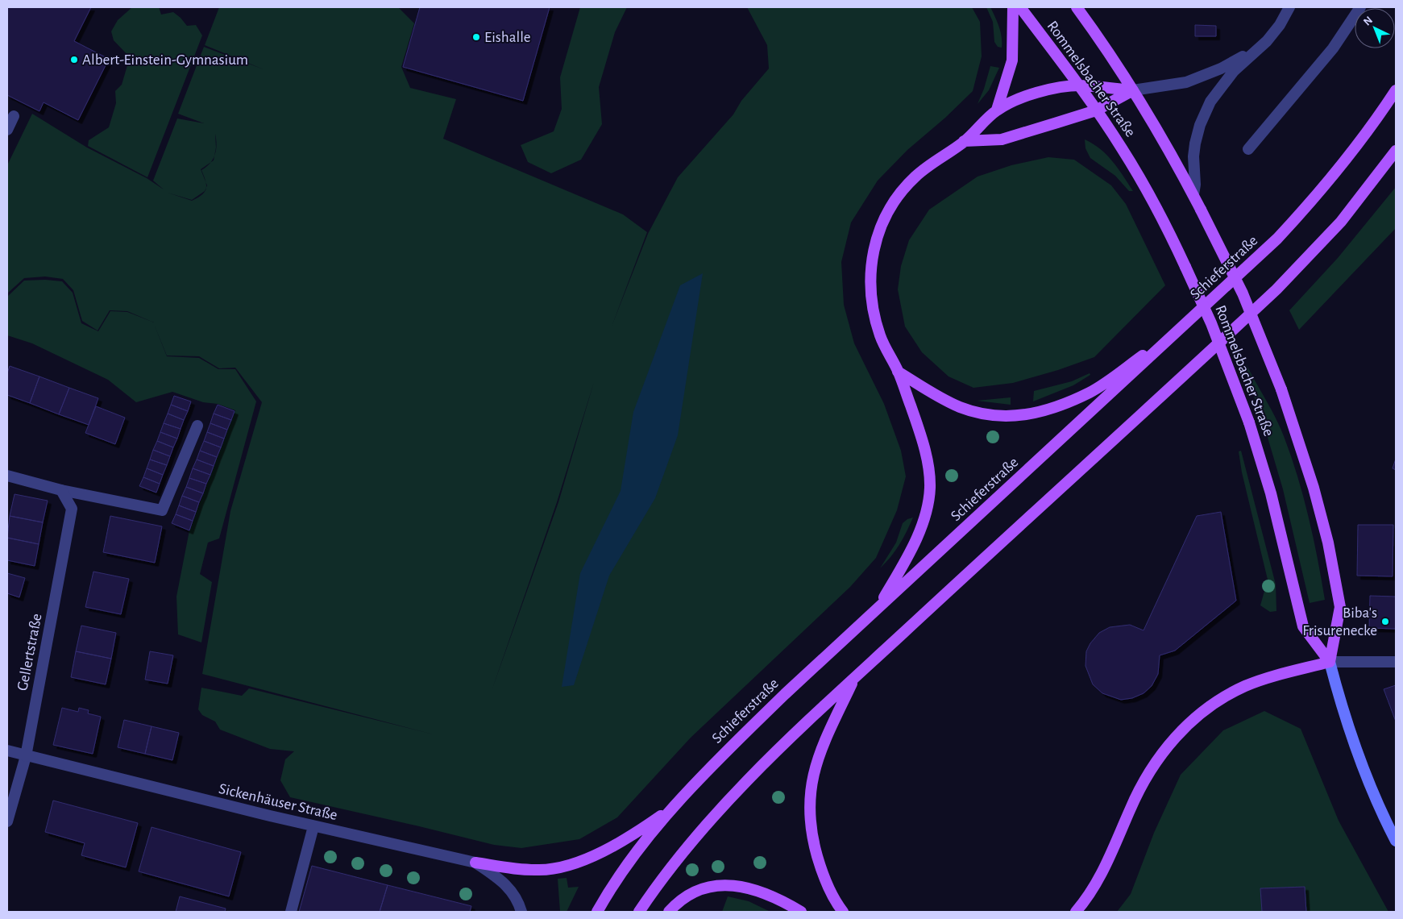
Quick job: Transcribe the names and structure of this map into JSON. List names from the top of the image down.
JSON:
{
  "streets": {
    "main road": ["Rommelsbacher Straße", "Schieferstraße"],
    "street": ["Gellertstraße", "Sickenhäuser Straße"]
  },
  "crossings": [
    ["Gellertstraße", "Sickenhäuser Straße"]
  ],
  "places": ["Eishalle", "Albert-Einstein-Gymnasium", "Biba's Frisurenecke"],
  "north": "top left"
}
